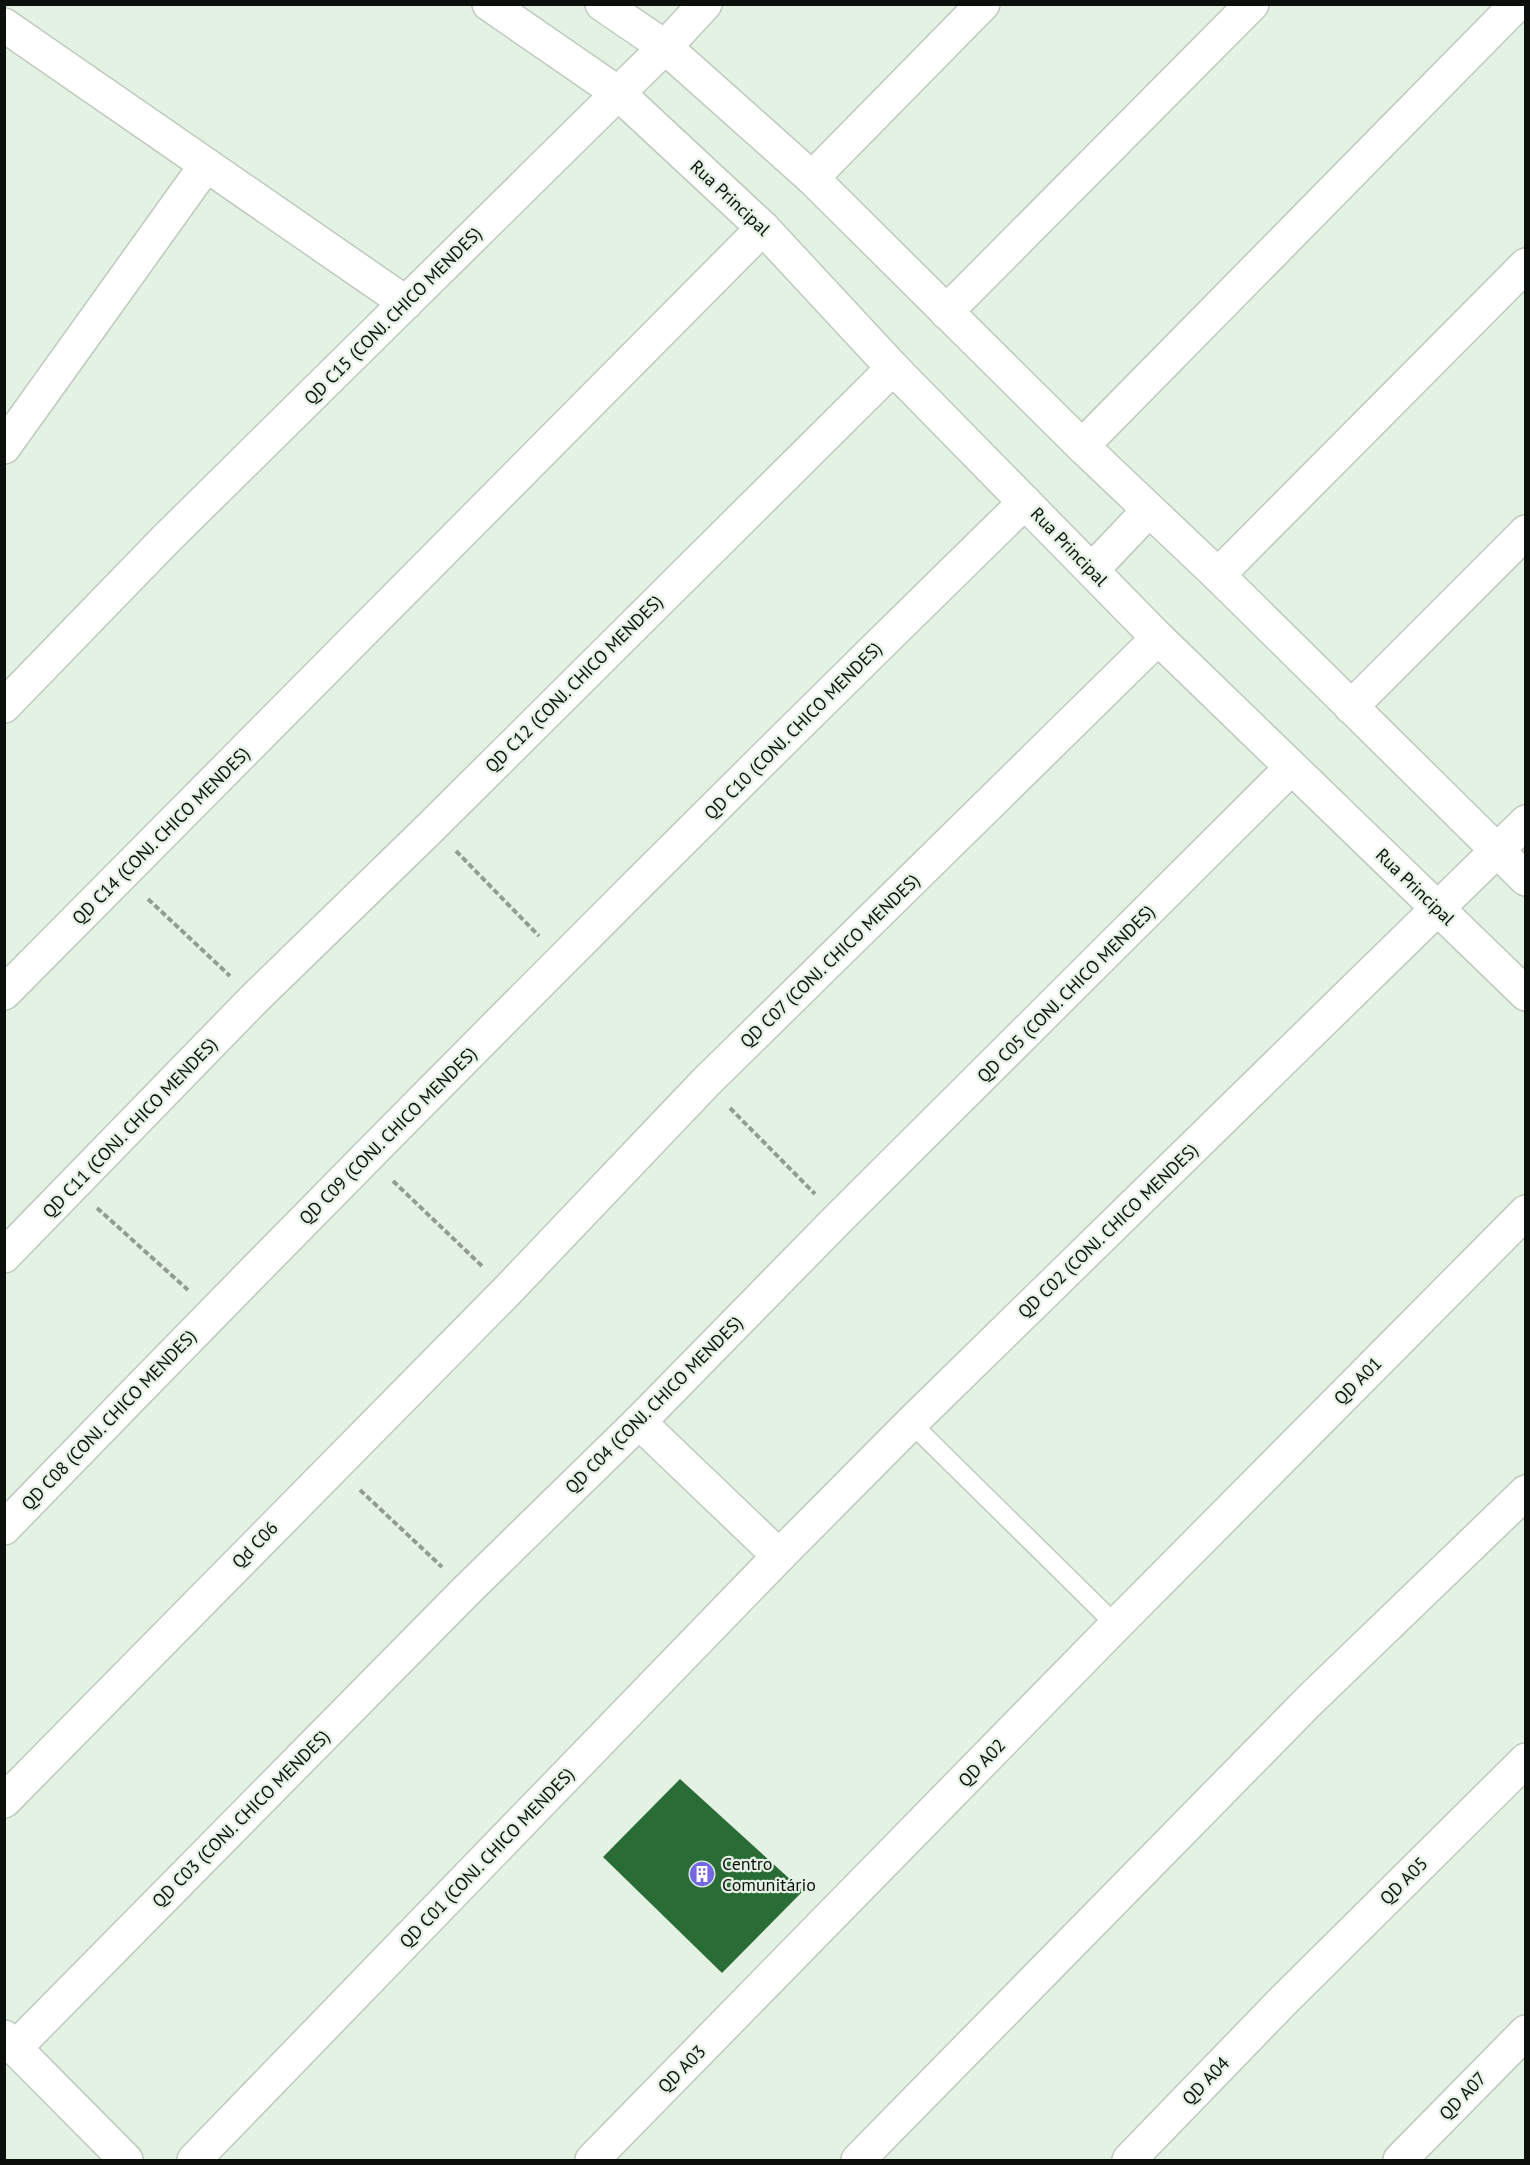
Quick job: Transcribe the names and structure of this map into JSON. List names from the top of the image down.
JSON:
{
  "streets": {
    "street": [
      "Rua Principal",
      "QD C15 (CONJ. CHICO MENDES)",
      "QD C12 (CONJ. CHICO MENDES)",
      "QD C10 (CONJ. CHICO MENDES)",
      "QD C14 (CONJ. CHICO MENDES)",
      "QD C07 (CONJ. CHICO MENDES)",
      "QD C05 (CONJ. CHICO MENDES)",
      "QD C11 (CONJ. CHICO MENDES)",
      "QD C09 (CONJ. CHICO MENDES)",
      "QD C02 (CONJ. CHICO MENDES)",
      "QD A01",
      "QD C04 (CONJ. CHICO MENDES)",
      "QD C08 (CONJ. CHICO MENDES)",
      "Qd C06",
      "QD A02",
      "QD C03 (CONJ. CHICO MENDES)",
      "QD C01 (CONJ. CHICO MENDES)",
      "QD A05",
      "QD A03",
      "QD A04",
      "QD A07"
    ]
  },
  "crossings": [
    ["Rua Principal", "QD C15 (CONJ. CHICO MENDES)"],
    ["Rua Principal", "QD C12 (CONJ. CHICO MENDES)"],
    ["Rua Principal", "QD C10 (CONJ. CHICO MENDES)"],
    ["Rua Principal", "QD C14 (CONJ. CHICO MENDES)"],
    ["Rua Principal", "QD C07 (CONJ. CHICO MENDES)"],
    ["Rua Principal", "QD C05 (CONJ. CHICO MENDES)"],
    ["Rua Principal", "QD C02 (CONJ. CHICO MENDES)"],
    ["QD C12 (CONJ. CHICO MENDES)", "QD C11 (CONJ. CHICO MENDES)"],
    ["QD C10 (CONJ. CHICO MENDES)", "QD C09 (CONJ. CHICO MENDES)"],
    ["QD C07 (CONJ. CHICO MENDES)", "Qd C06"],
    ["QD C05 (CONJ. CHICO MENDES)", "QD C04 (CONJ. CHICO MENDES)"],
    ["QD C09 (CONJ. CHICO MENDES)", "QD C08 (CONJ. CHICO MENDES)"],
    ["QD C02 (CONJ. CHICO MENDES)", "QD C01 (CONJ. CHICO MENDES)"],
    ["QD A01", "QD A02"],
    ["QD C04 (CONJ. CHICO MENDES)", "QD C03 (CONJ. CHICO MENDES)"],
    ["QD A02", "QD A03"],
    ["QD A05", "QD A04"]
  ],
  "places": {
    "building": ["Centro Comunitário"]
  }
}
